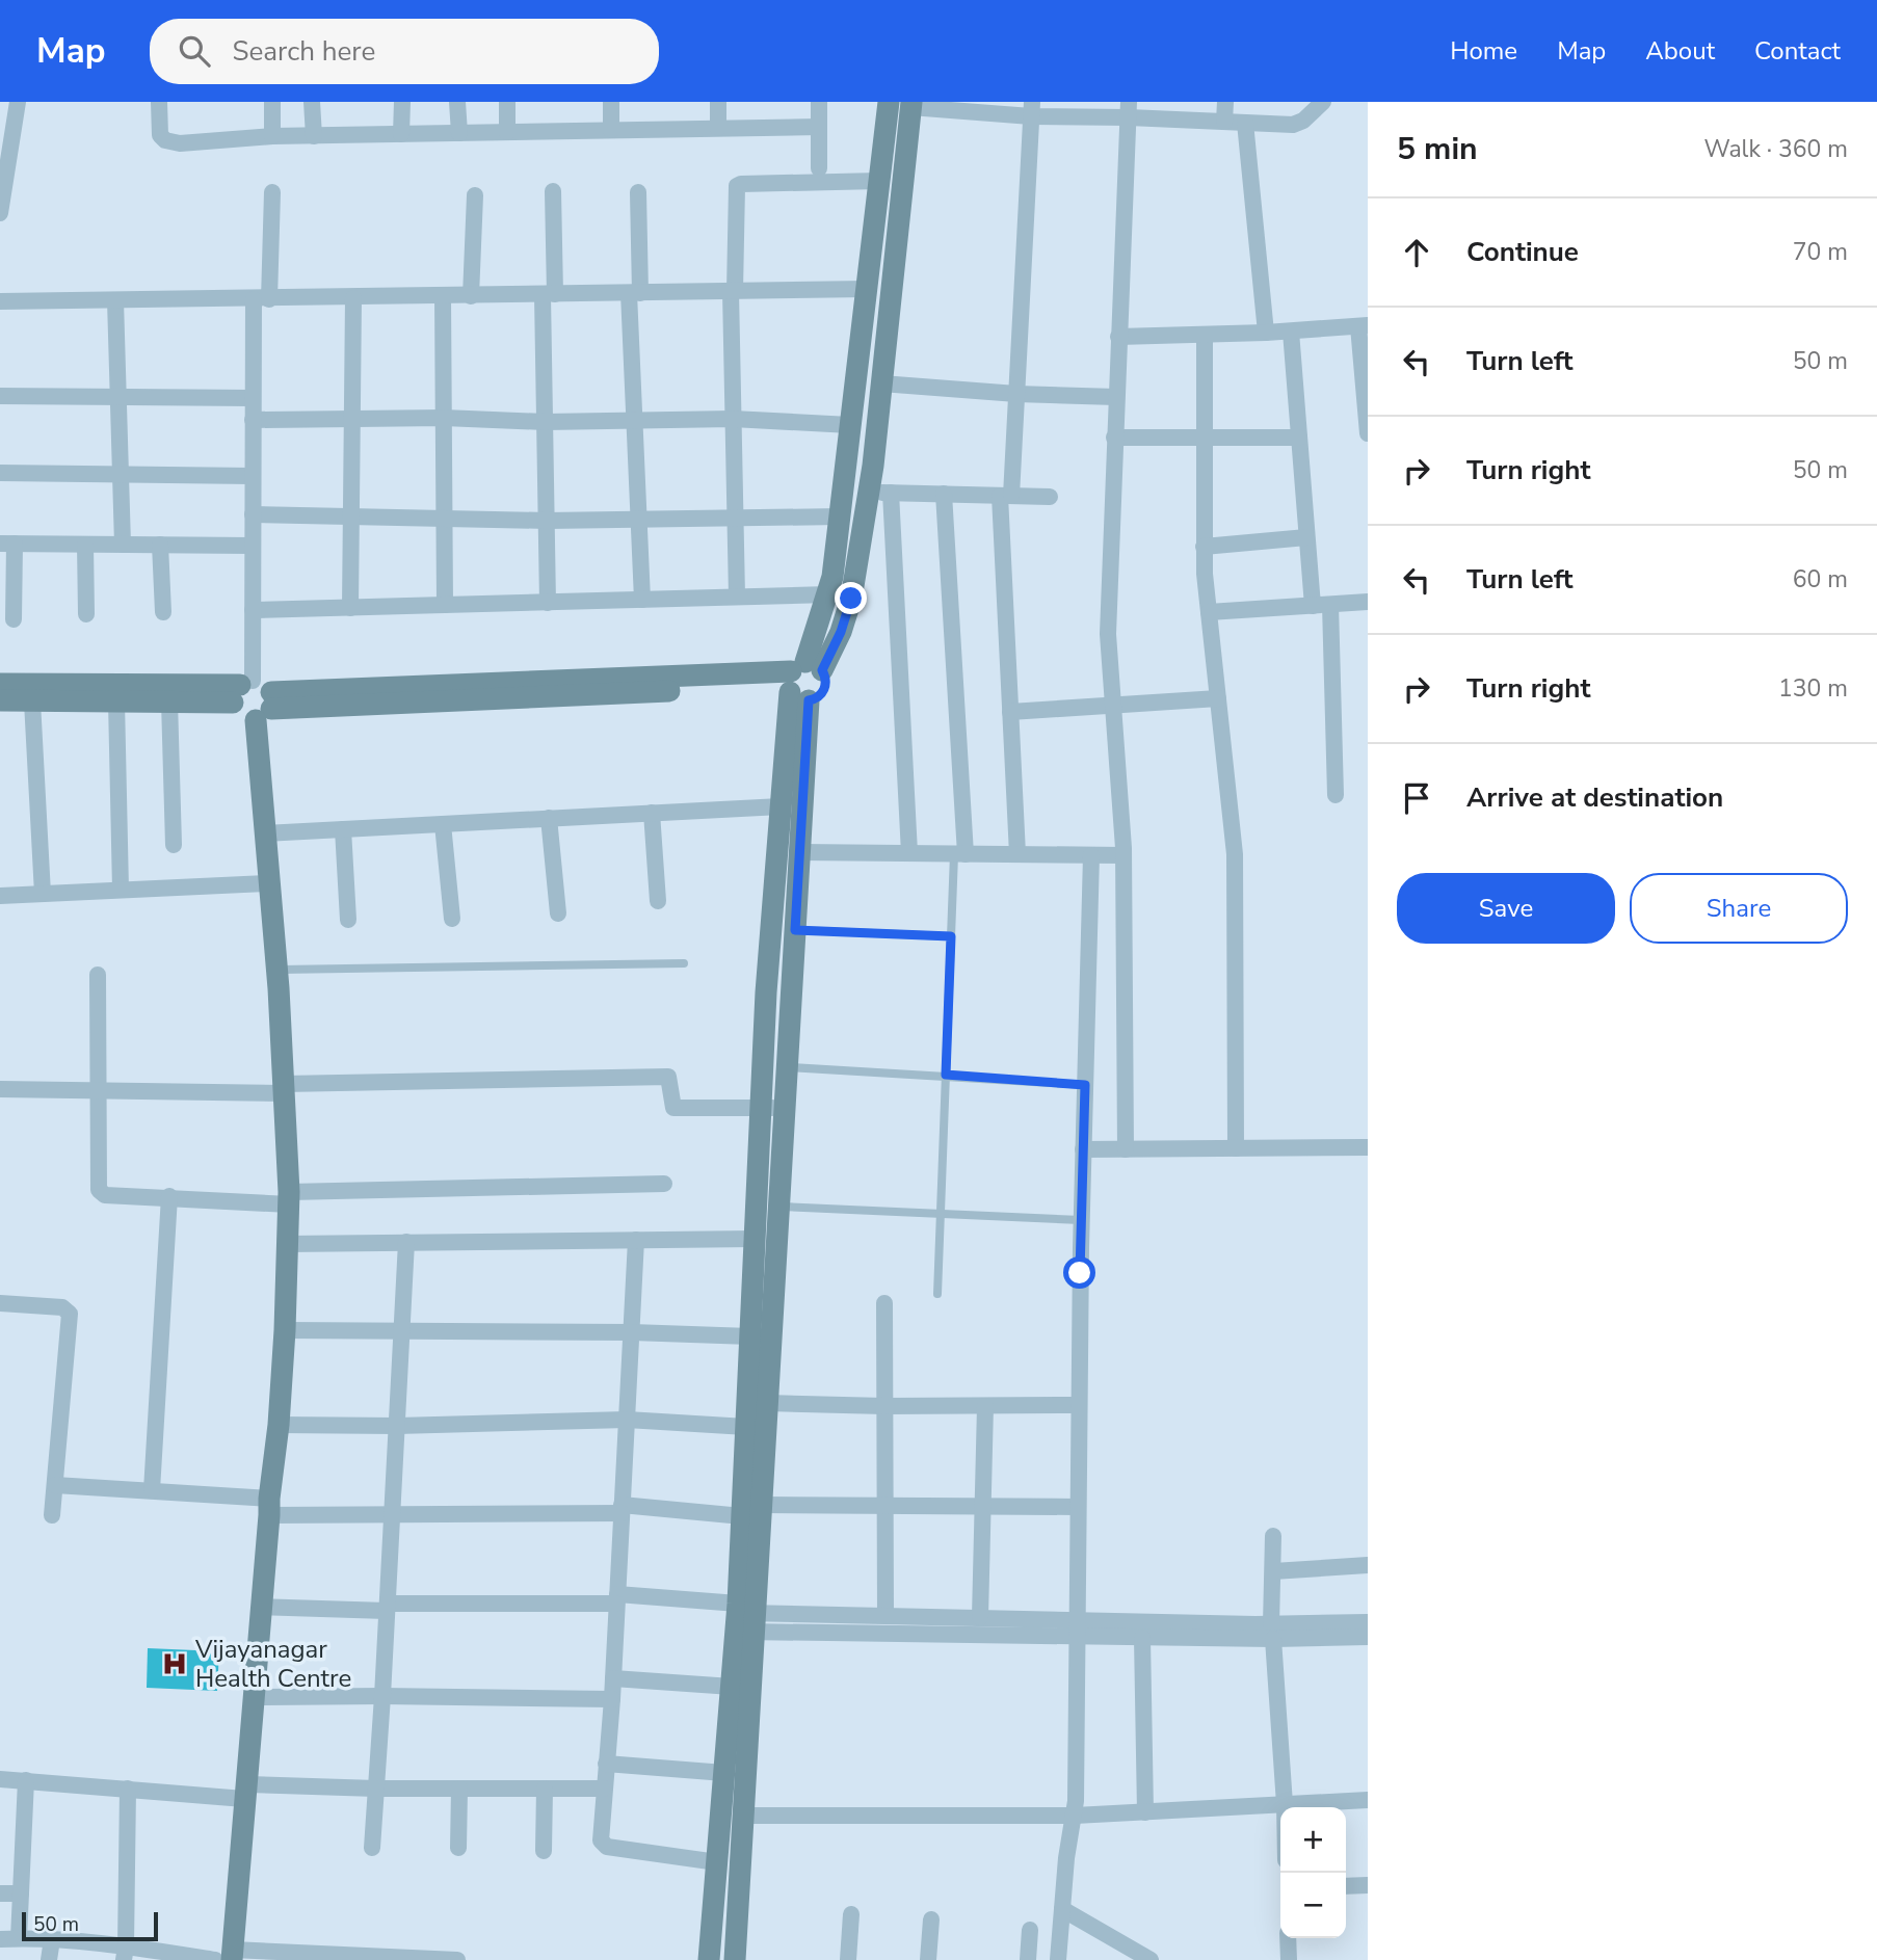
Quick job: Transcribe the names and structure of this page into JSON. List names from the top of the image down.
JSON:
{
  "places": {
    "hospital": ["Vijayanagar Health Centre"]
  },
  "scale_bar": "50 m",
  "page": {
    "header": "Map",
    "search": "Search here",
    "nav": [
      "Home",
      "Map",
      "About",
      "Contact"
    ],
    "heading": ["5 min", "Walk · 360 m"],
    "list": [
      ["Continue", "70 m"],
      ["Turn left", "50 m"],
      ["Turn right", "50 m"],
      ["Turn left", "60 m"],
      ["Turn right", "130 m"],
      "Arrive at destination"
    ],
    "buttons": ["Save", "Share"],
    "map_buttons": ["+", "−"],
    "scale": "50 m"
  }
}
